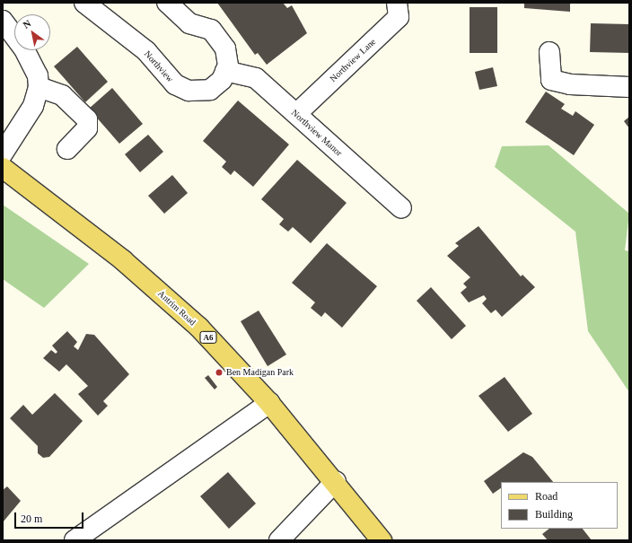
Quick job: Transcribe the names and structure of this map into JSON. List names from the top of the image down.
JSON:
{
  "streets": {
    "main road": ["Antrim Road", "A6"],
    "street": ["Northview Lane", "Northview", "Northview Manor"]
  },
  "crossings": [
    ["Northview Lane", "Northview Manor"],
    ["Northview", "Northview Manor"]
  ],
  "places": ["Ben Madigan Park"],
  "legend": ["Road", "Building"],
  "scale_bar": "20 m",
  "north": "top left"
}
